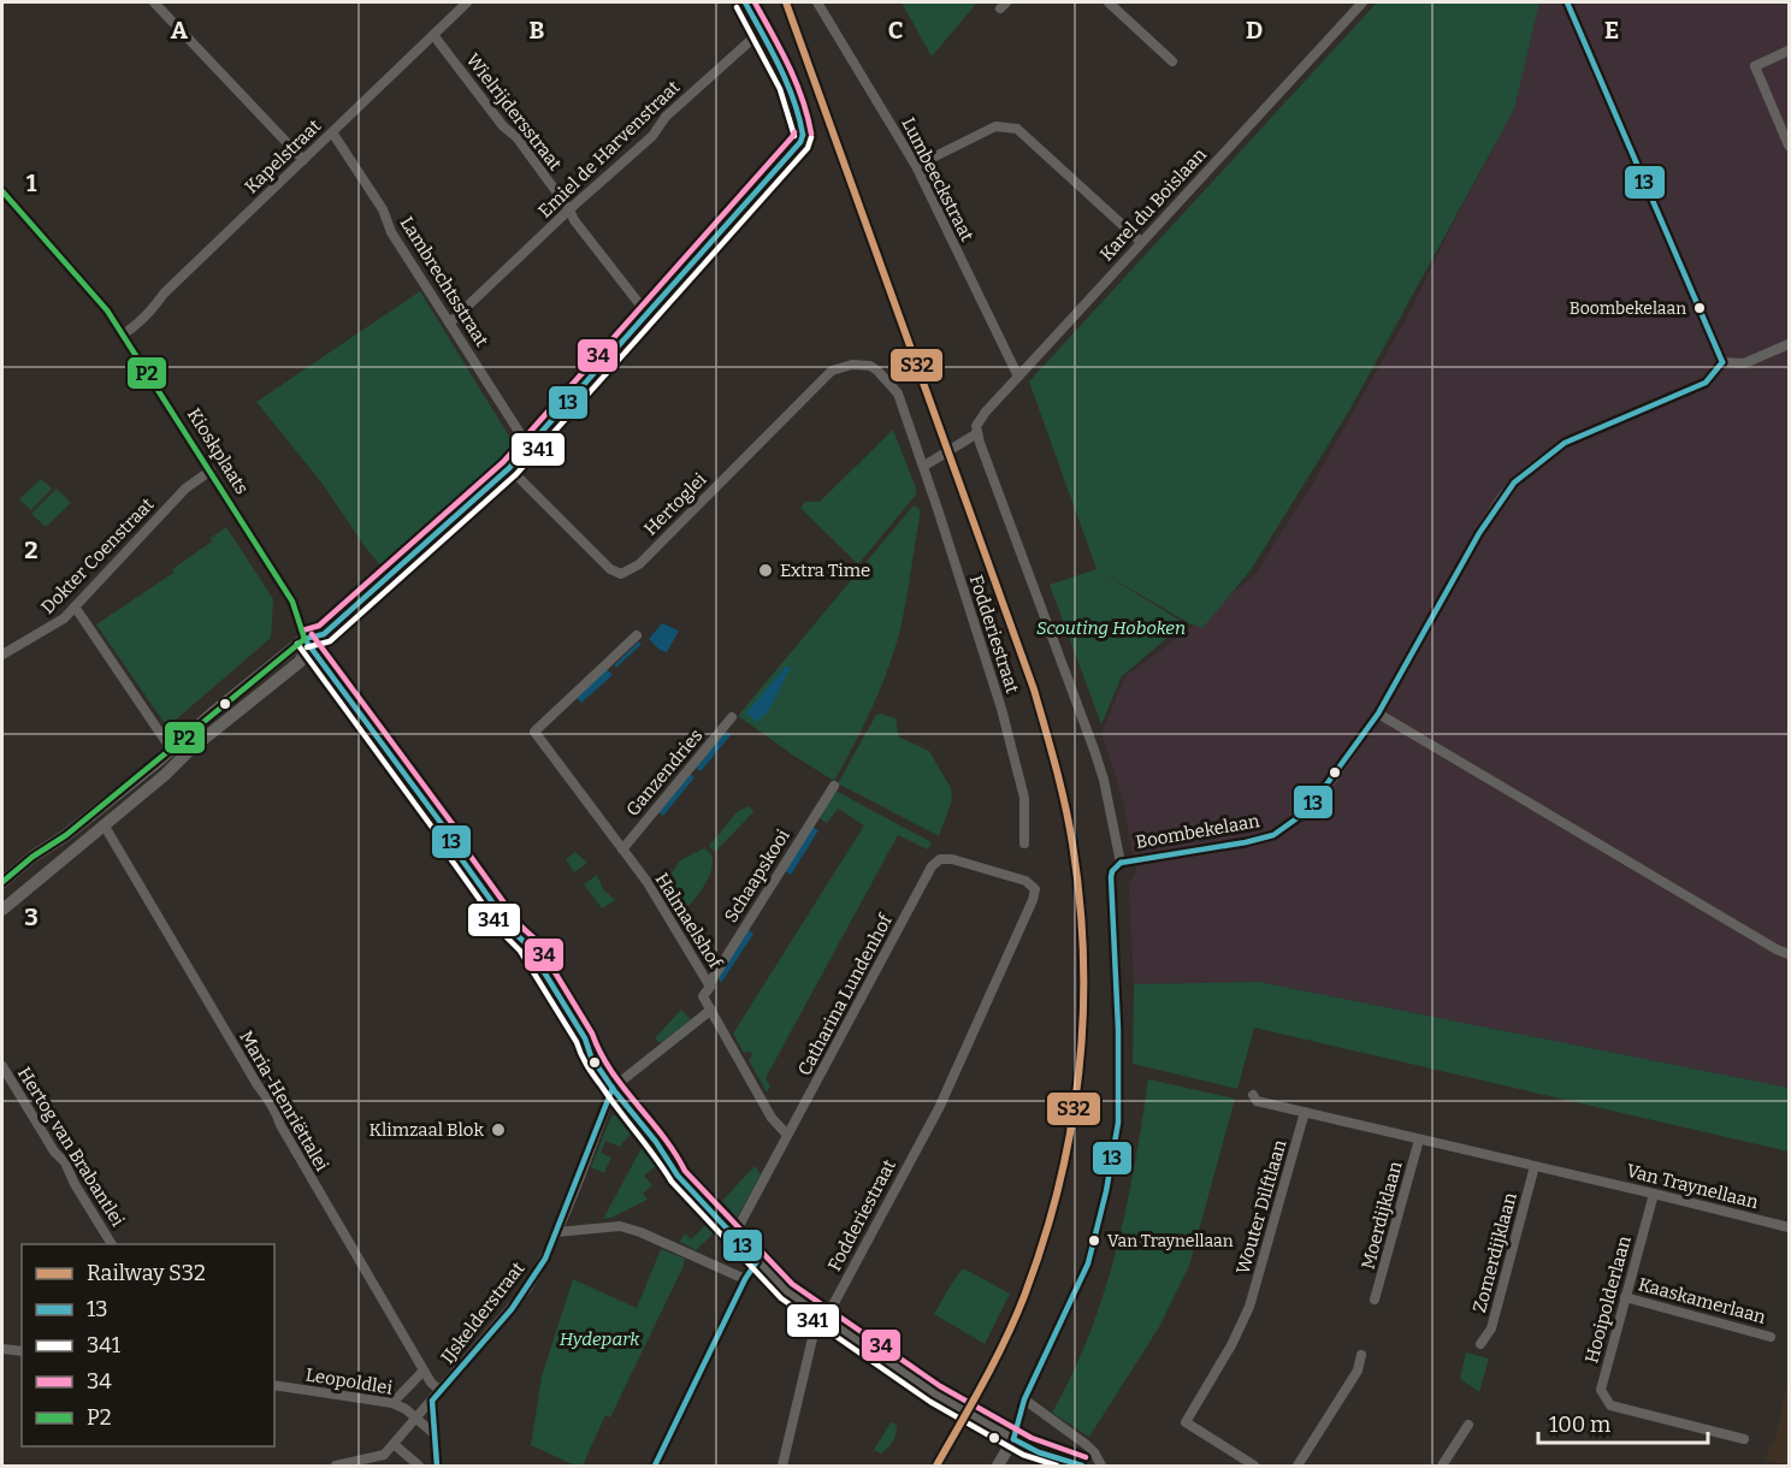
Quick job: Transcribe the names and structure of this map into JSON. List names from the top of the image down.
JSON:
{
  "streets": {
    "street": [
      "Wielrijdersstraat",
      "Emiel de Harvenstraat",
      "Kapelstraat",
      "Lumbeeckstraat",
      "Karel du Boislaan",
      "Lambrechtsstraat",
      "Kioskplaats",
      "Hertoglei",
      "Dokter Coenstraat",
      "Fodderiestraat",
      "Ganzendries",
      "Boombekelaan",
      "Schaapskooi",
      "Halmaelshof",
      "Catharina Lundenhof",
      "Maria-Henriëttalei",
      "Hertog van Brabantlei",
      "Van Traynellaan",
      "Wouter Dilftlaan",
      "Moerdijklaan",
      "Zomerdijklaan",
      "Hooipolderlaan",
      "Kaaskamerlaan",
      "IJskelderstraat",
      "Leopoldlei"
    ]
  },
  "crossings": [
    ["Wielrijdersstraat", "Emiel de Harvenstraat"],
    ["Wielrijdersstraat", "Kapelstraat"],
    ["Emiel de Harvenstraat", "Lambrechtsstraat"],
    ["Kapelstraat", "Lambrechtsstraat"],
    ["Kapelstraat", "Kioskplaats"],
    ["Lumbeeckstraat", "Karel du Boislaan"],
    ["Kioskplaats", "Dokter Coenstraat"],
    ["Kioskplaats", "Fodderiestraat"],
    ["Kioskplaats", "Catharina Lundenhof"],
    ["Kioskplaats", "IJskelderstraat"],
    ["Hertoglei", "Fodderiestraat"],
    ["Fodderiestraat", "Catharina Lundenhof"],
    ["Ganzendries", "Halmaelshof"],
    ["Schaapskooi", "Halmaelshof"],
    ["Halmaelshof", "Catharina Lundenhof"],
    ["Maria-Henriëttalei", "IJskelderstraat"],
    ["Van Traynellaan", "Wouter Dilftlaan"],
    ["Van Traynellaan", "Moerdijklaan"],
    ["Van Traynellaan", "Zomerdijklaan"],
    ["Van Traynellaan", "Hooipolderlaan"],
    ["Hooipolderlaan", "Kaaskamerlaan"],
    ["IJskelderstraat", "Leopoldlei"]
  ],
  "parks": ["Scouting Hoboken", "Hydepark"],
  "places": [
    "Boombekelaan",
    "Extra Time",
    "Klimzaal Blok",
    "Van Traynellaan"
  ],
  "lines": [
    "rail line S32",
    "transit line 13",
    "transit line 34",
    "transit line 341",
    "transit line P2"
  ],
  "legend": [
    "Railway S32",
    "13",
    "341",
    "34",
    "P2"
  ],
  "scale_bar": "100 m",
  "grid": {
    "columns": [
      "A",
      "B",
      "C",
      "D",
      "E"
    ],
    "rows": ["1", "2", "3"]
  }
}
